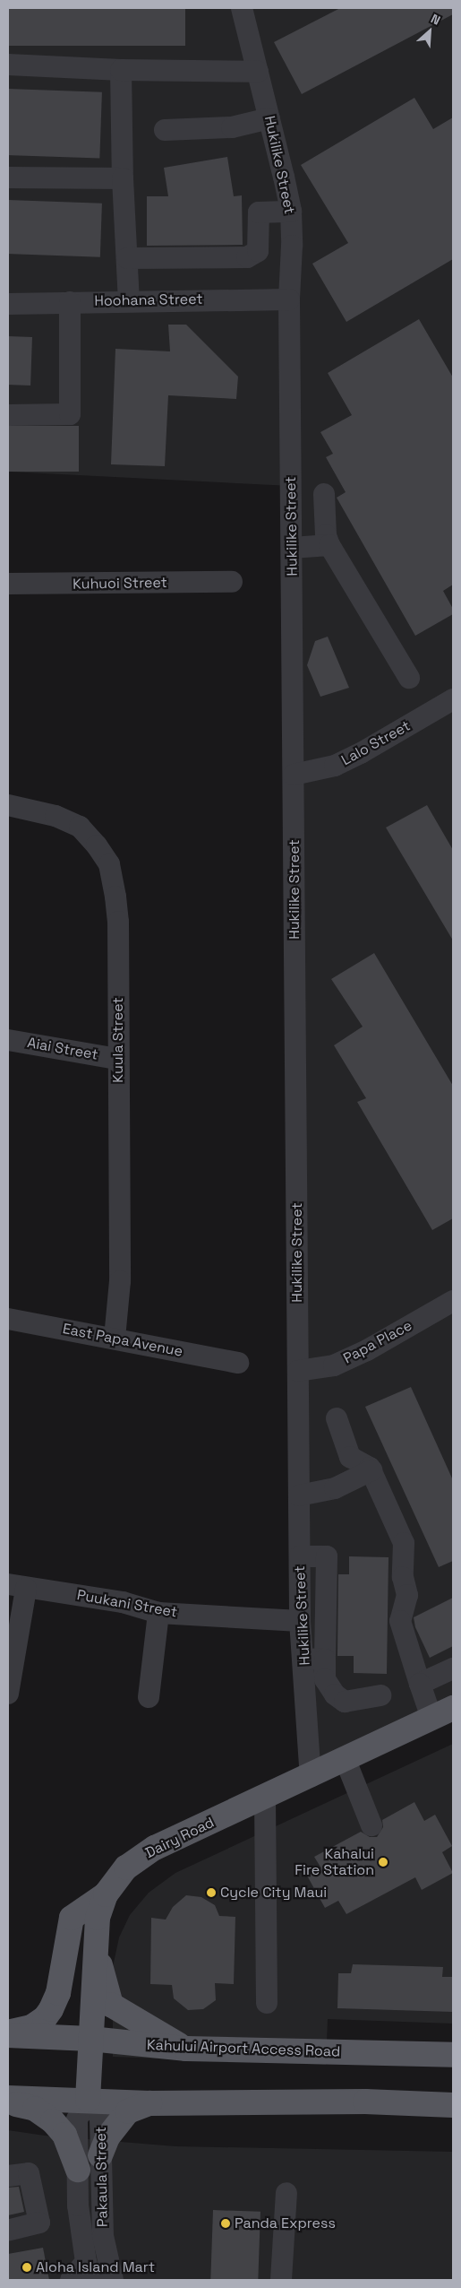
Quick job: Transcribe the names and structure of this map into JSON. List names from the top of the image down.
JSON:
{
  "streets": {
    "main road": ["Dairy Road", "Kahului Airport Access Road"],
    "street": [
      "Hukilike Street",
      "Hoohana Street",
      "Kuhuoi Street",
      "Lalo Street",
      "Kuula Street",
      "Aiai Street",
      "East Papa Avenue",
      "Papa Place",
      "Puukani Street",
      "Pakaula Street"
    ]
  },
  "crossings": [
    ["Hukilike Street", "Hoohana Street"],
    ["Hukilike Street", "Lalo Street"],
    ["Hukilike Street", "Papa Place"],
    ["Hukilike Street", "Puukani Street"],
    ["Hukilike Street", "Dairy Road"],
    ["Kuula Street", "Aiai Street"],
    ["Kuula Street", "East Papa Avenue"],
    ["Dairy Road", "Kahului Airport Access Road"],
    ["Dairy Road", "Pakaula Street"]
  ],
  "places": [
    "Kahalui Fire Station",
    "Cycle City Maui",
    "Panda Express",
    "Aloha Island Mart"
  ],
  "north": "top right"
}
